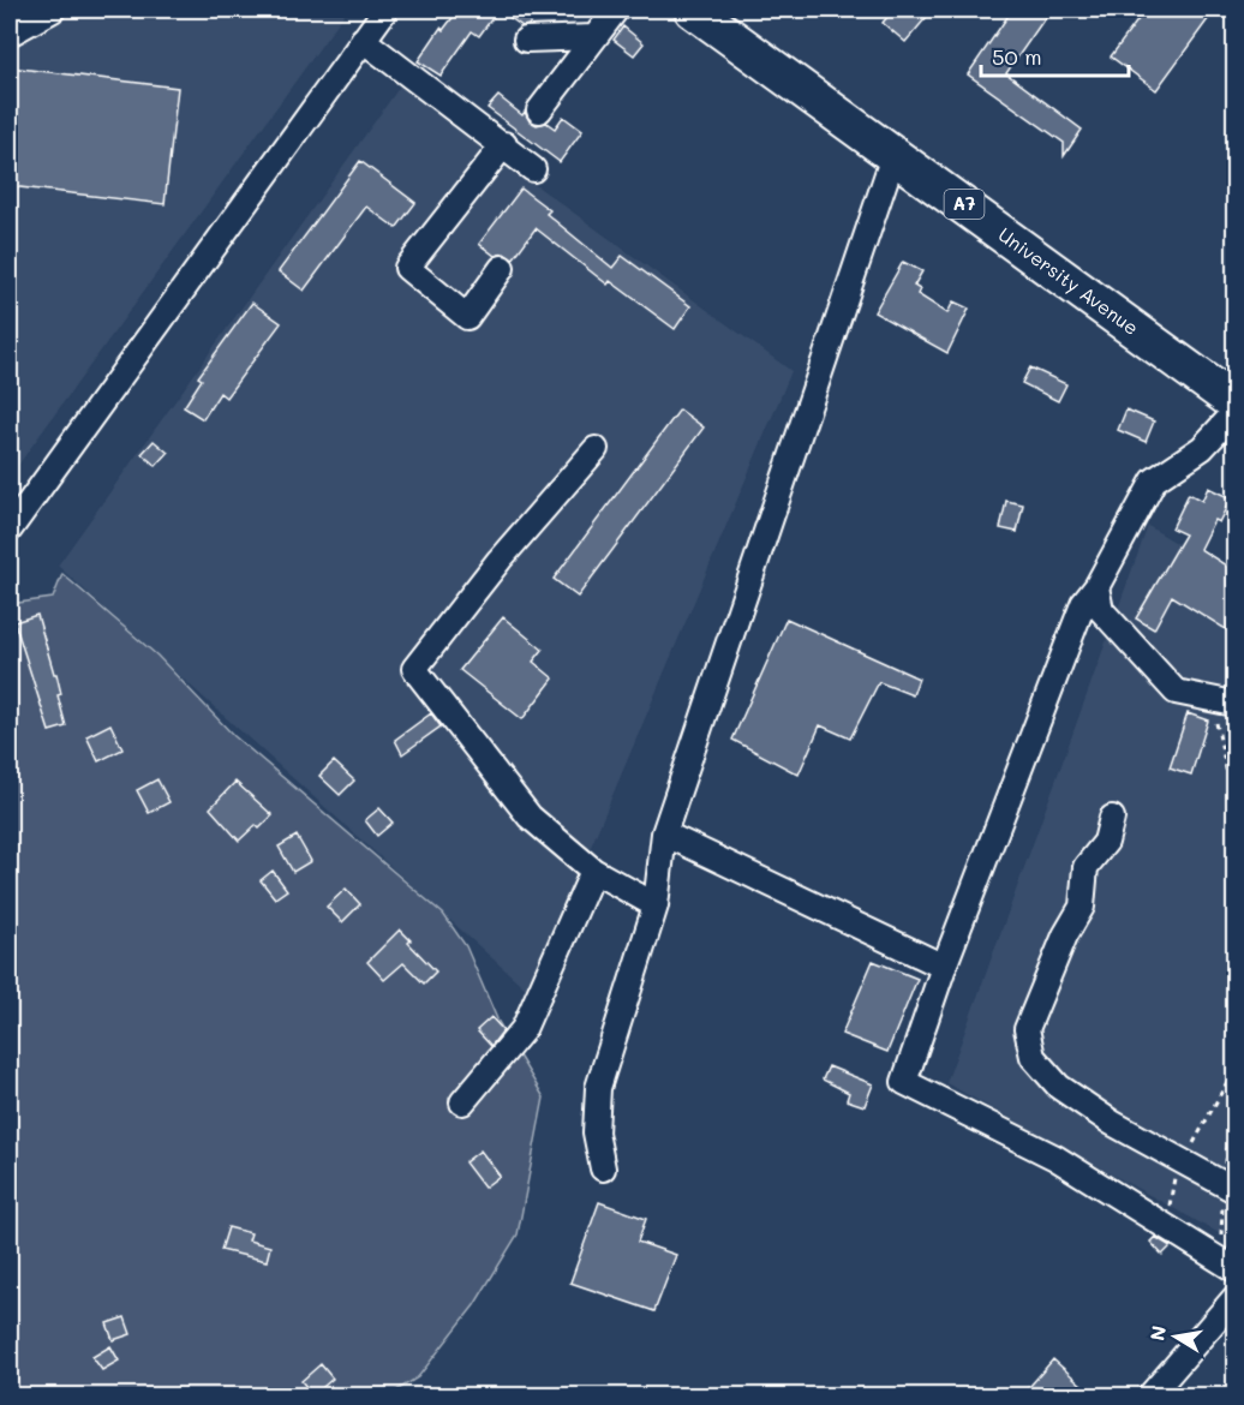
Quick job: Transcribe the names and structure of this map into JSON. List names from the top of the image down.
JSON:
{
  "streets": {
    "highway": ["A7", "University Avenue"]
  },
  "scale_bar": "50 m",
  "north": "left"
}
